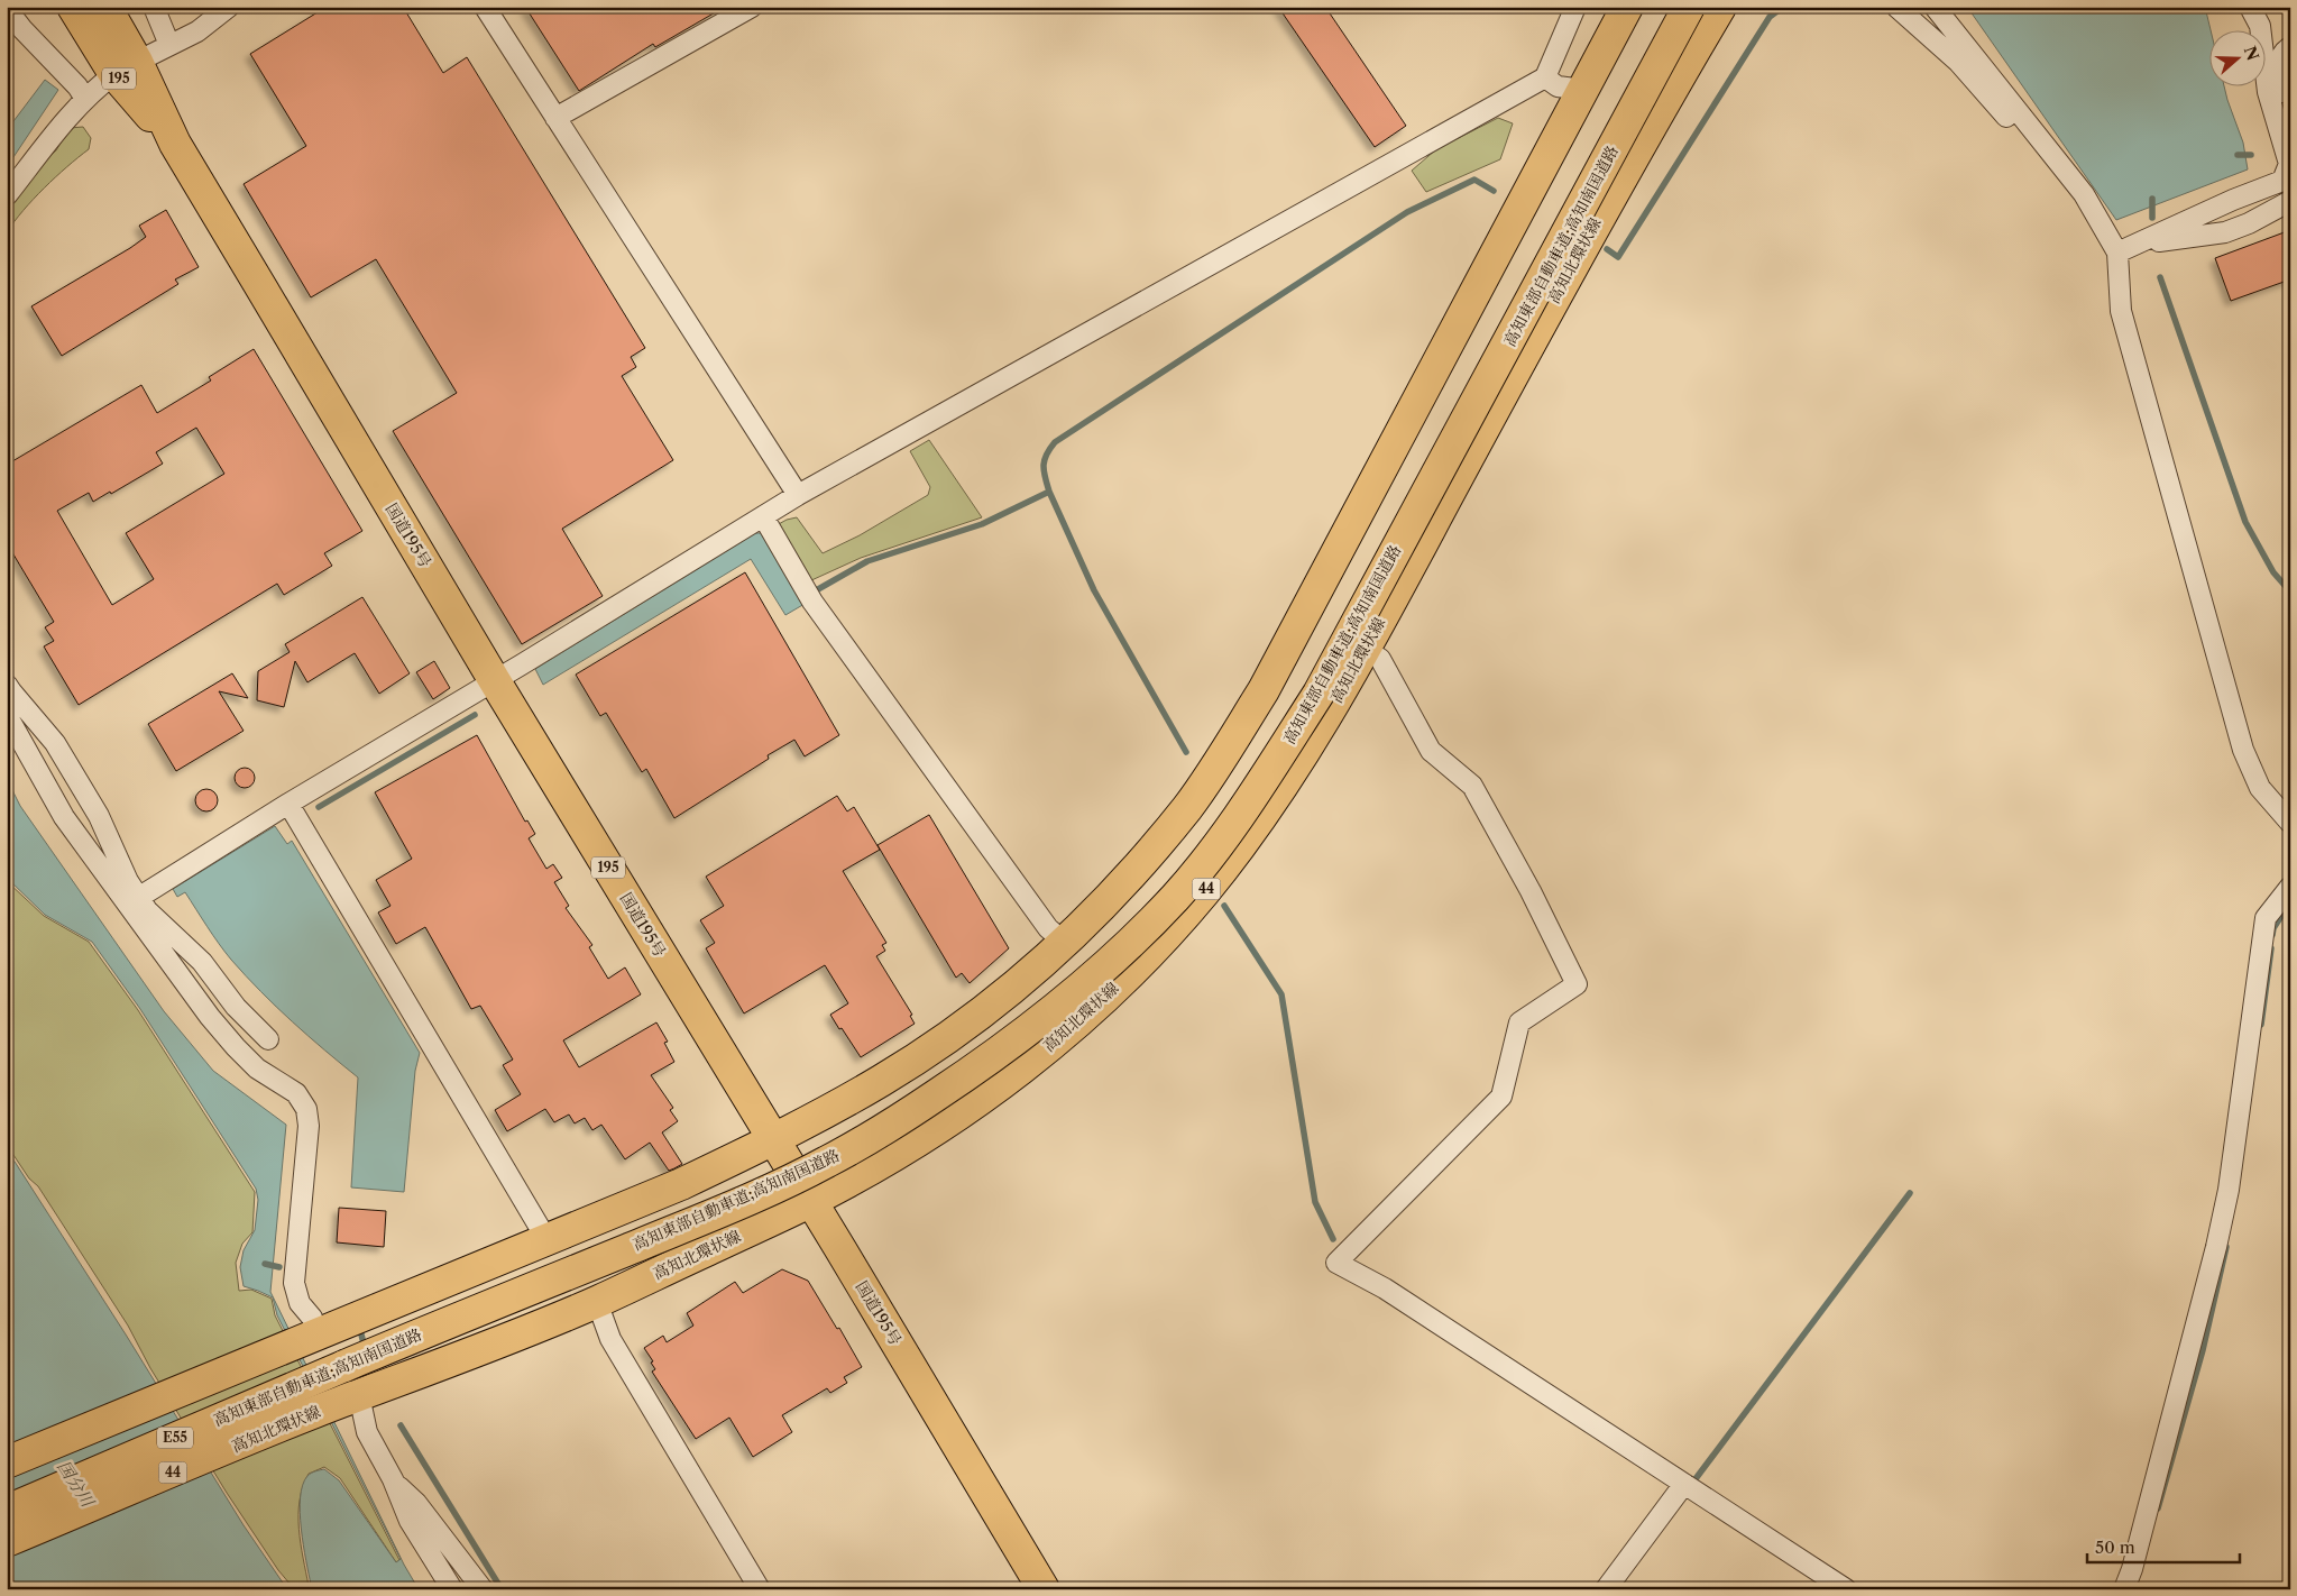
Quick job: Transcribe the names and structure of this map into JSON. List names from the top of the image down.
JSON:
{
  "streets": {
    "main road": [
      "195",
      "高知東部自動車道;高知南国道路",
      "高知北環状線",
      "国道195号",
      "44",
      "E55"
    ]
  },
  "crossings": [
    ["高知北環状線", "国道195号"]
  ],
  "water": ["国分川"],
  "scale_bar": "50 m",
  "north": "right"
}
